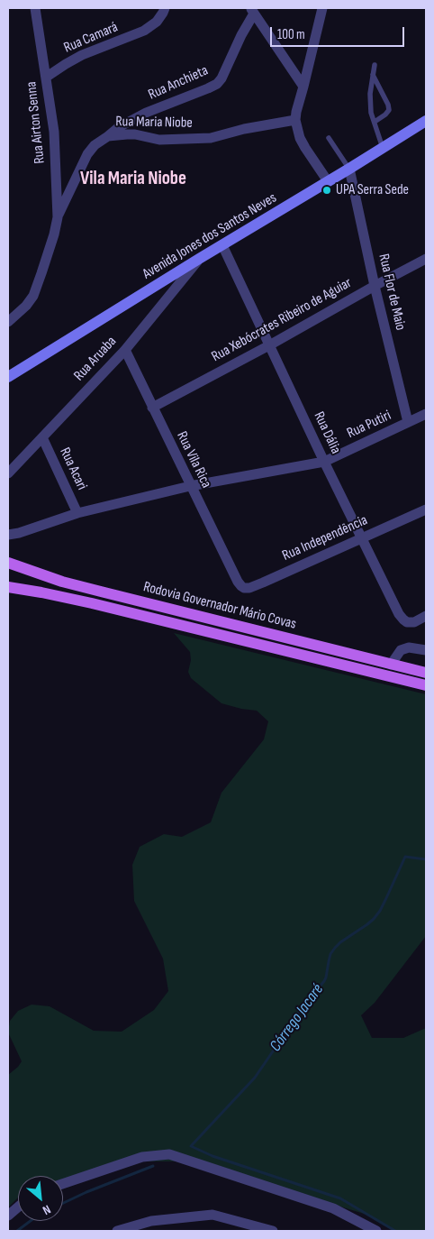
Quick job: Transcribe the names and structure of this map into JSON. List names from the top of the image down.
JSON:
{
  "streets": {
    "main road": ["Rodovia Governador Mário Covas"],
    "street": [
      "Rua Camará",
      "Rua Anchieta",
      "Rua Airton Senna",
      "Rua Maria Niobe",
      "Avenida Jones dos Santos Neves",
      "Rua Flor de Maio",
      "Rua Xebócrates Ribeiro de Aguiar",
      "Rua Aruaba",
      "Rua Putiri",
      "Rua Dália",
      "Rua Vila Rica",
      "Rua Acari",
      "Rua Independência"
    ]
  },
  "crossings": [
    ["Rua Camará", "Rua Airton Senna"],
    ["Rua Anchieta", "Rua Maria Niobe"],
    ["Rua Airton Senna", "Rua Maria Niobe"],
    ["Avenida Jones dos Santos Neves", "Rua Flor de Maio"],
    ["Avenida Jones dos Santos Neves", "Rua Aruaba"],
    ["Avenida Jones dos Santos Neves", "Rua Dália"],
    ["Rua Flor de Maio", "Rua Xebócrates Ribeiro de Aguiar"],
    ["Rua Flor de Maio", "Rua Putiri"],
    ["Rua Xebócrates Ribeiro de Aguiar", "Rua Dália"],
    ["Rua Xebócrates Ribeiro de Aguiar", "Rua Vila Rica"],
    ["Rua Aruaba", "Rua Vila Rica"],
    ["Rua Aruaba", "Rua Acari"],
    ["Rua Putiri", "Rua Dália"],
    ["Rua Putiri", "Rua Vila Rica"],
    ["Rua Putiri", "Rua Acari"],
    ["Rua Dália", "Rua Independência"],
    ["Rua Vila Rica", "Rua Independência"]
  ],
  "districts": ["Vila Maria Niobe"],
  "water": ["Córrego Jacaré"],
  "places": ["UPA Serra Sede"],
  "scale_bar": "100 m",
  "north": "bottom right"
}
